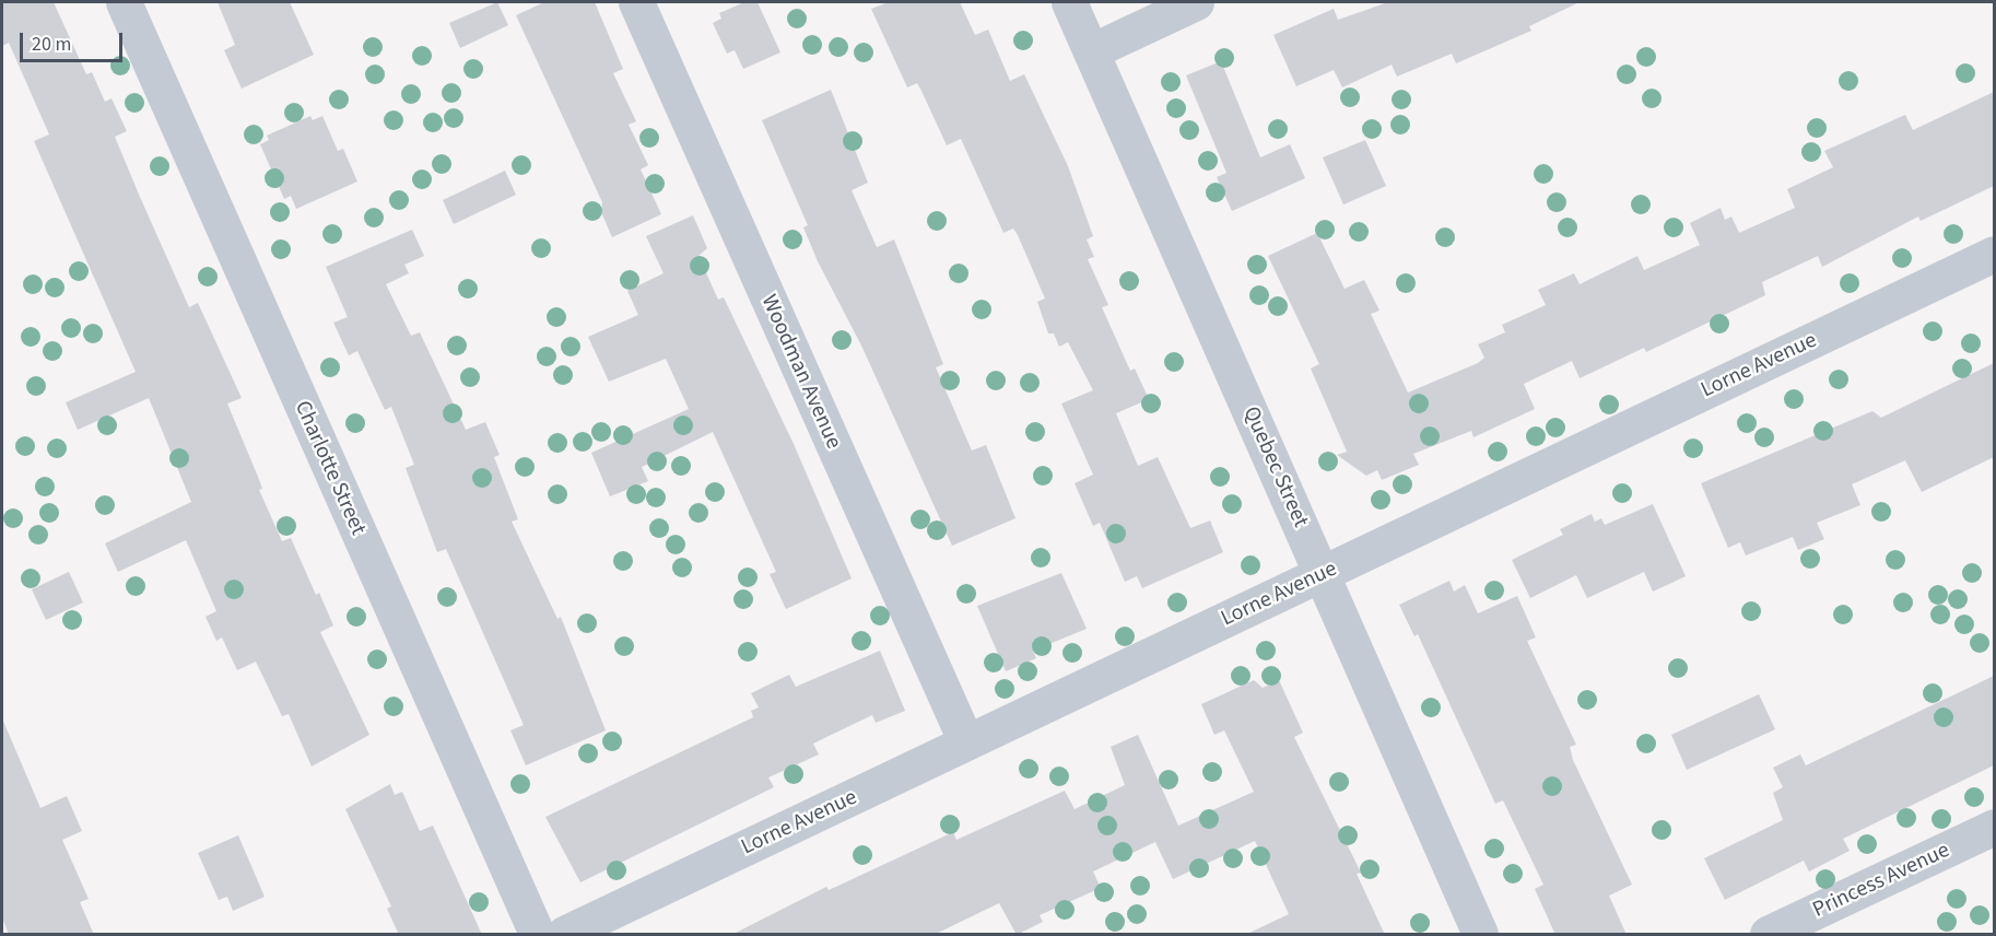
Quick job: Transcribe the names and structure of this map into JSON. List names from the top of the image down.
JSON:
{
  "streets": {
    "street": [
      "Lorne Avenue",
      "Woodman Avenue",
      "Quebec Street",
      "Charlotte Street",
      "Princess Avenue"
    ]
  },
  "crossings": [
    ["Lorne Avenue", "Woodman Avenue"],
    ["Lorne Avenue", "Quebec Street"]
  ],
  "scale_bar": "20 m"
}
